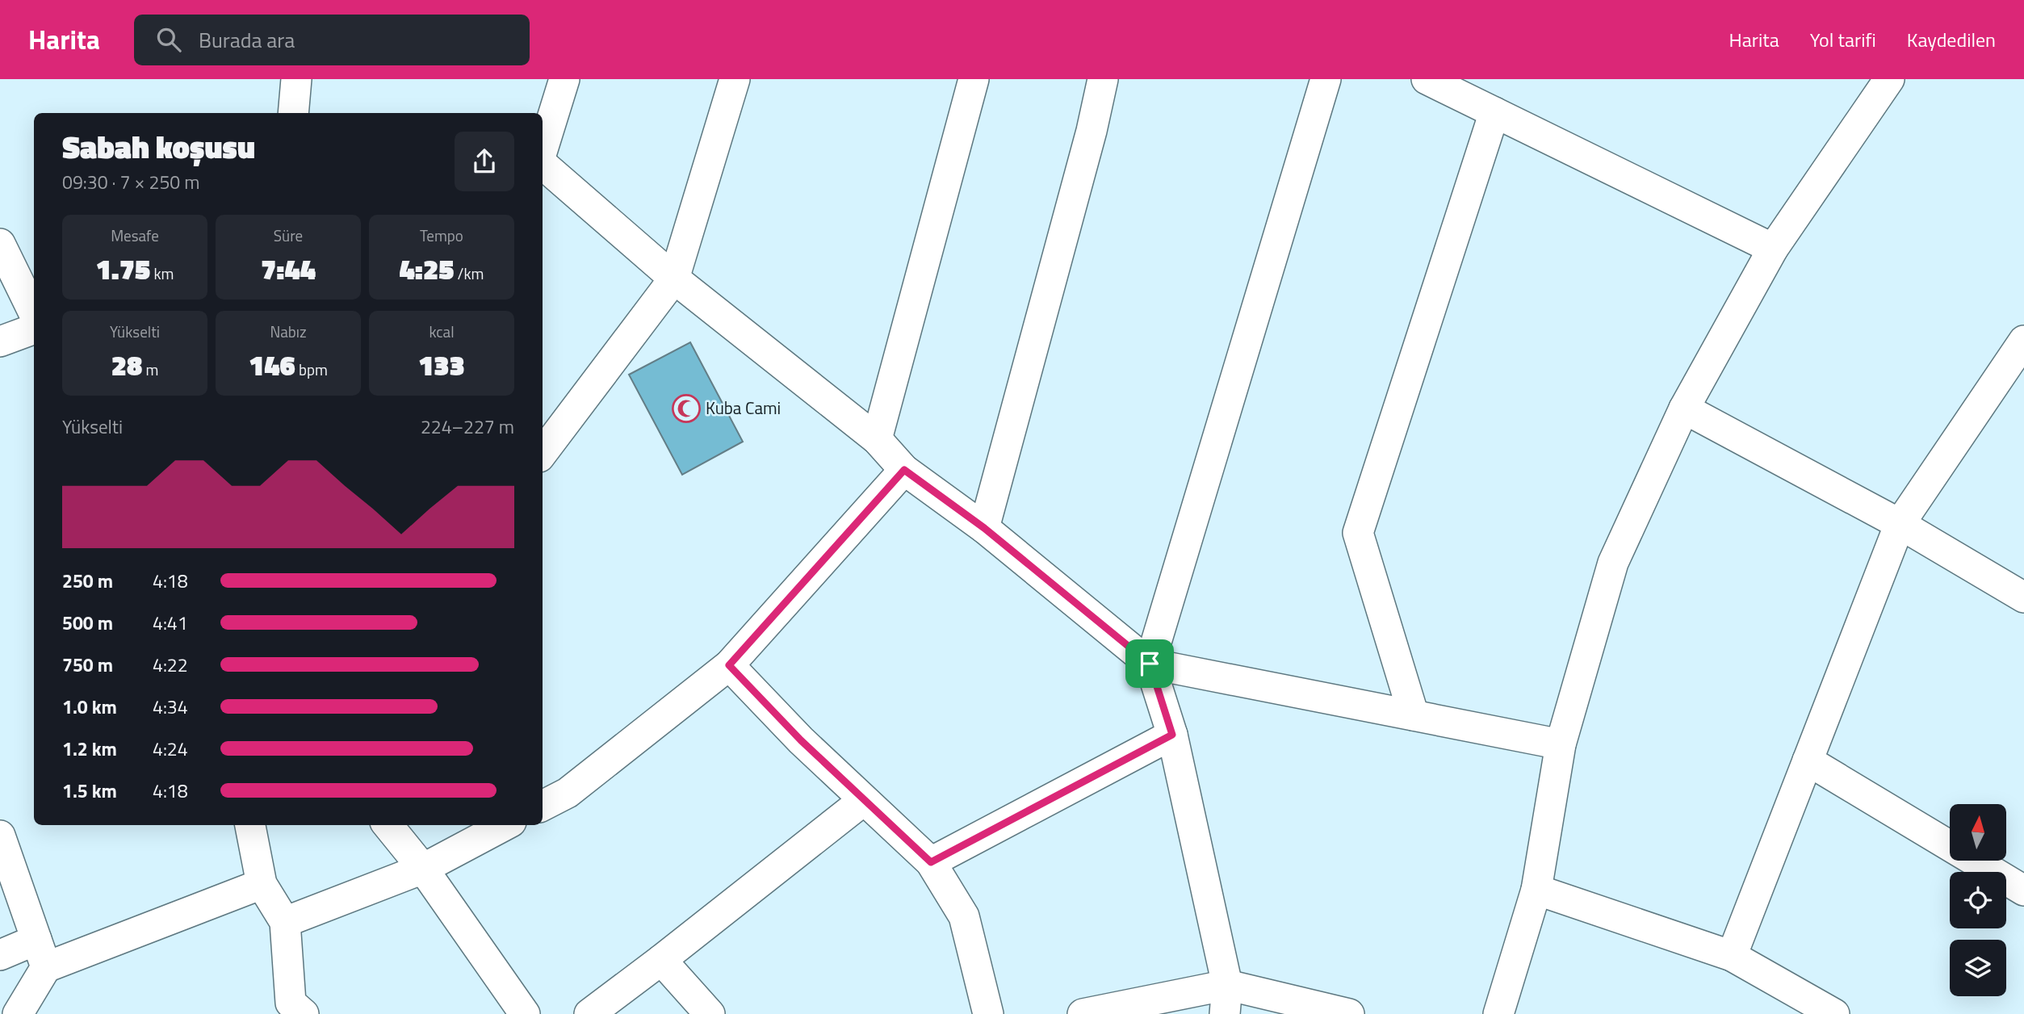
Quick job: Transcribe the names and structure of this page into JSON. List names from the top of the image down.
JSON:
{
  "places": {
    "mosque": ["Kuba Cami"]
  },
  "north": "top",
  "page": {
    "header": "Harita",
    "search": "Burada ara",
    "nav": ["Harita", "Yol tarifi", "Kaydedilen"],
    "heading": ["Sabah koşusu", "09:30 · 7 × 250 m"],
    "stats": [
      ["Mesafe", "1.75 km"],
      ["Süre", "7:44"],
      ["Tempo", "4:25 /km"],
      ["Yükselti", "28 m"],
      ["Nabız", "146 bpm"],
      ["kcal", "133"]
    ],
    "chart": ["Yükselti", "224–227 m"],
    "list": [
      {
        "name": "250 m",
        "note": "4:18"
      },
      {
        "name": "500 m",
        "note": "4:41"
      },
      {
        "name": "750 m",
        "note": "4:22"
      },
      {
        "name": "1.0 km",
        "note": "4:34"
      },
      {
        "name": "1.2 km",
        "note": "4:24"
      },
      {
        "name": "1.5 km",
        "note": "4:18"
      }
    ]
  }
}
